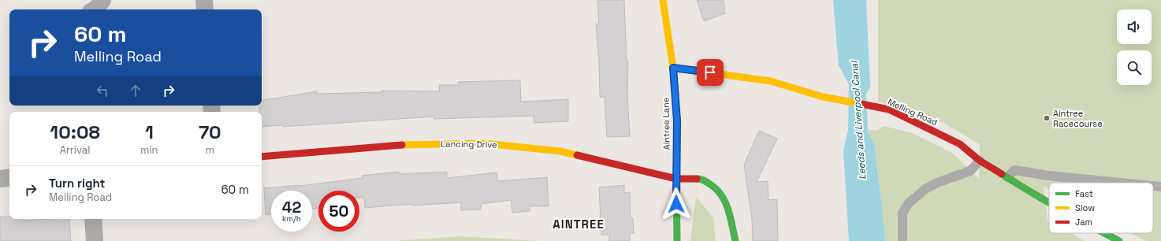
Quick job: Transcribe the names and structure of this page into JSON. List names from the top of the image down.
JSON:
{
  "streets": {
    "street": ["Melling Road", "Aintree Lane", "Lancing Drive"]
  },
  "crossings": [
    ["Melling Road", "Aintree Lane"],
    ["Aintree Lane", "Lancing Drive"]
  ],
  "districts": ["AINTREE"],
  "water": ["Leeds and Liverpool Canal"],
  "places": ["Aintree Racecourse"],
  "legend": ["Fast", "Slow", "Jam"],
  "page": {
    "turn": ["60 m", "Melling Road"],
    "eta": [
      "10:08",
      "Arrival",
      "1",
      "min",
      "70",
      "m"
    ],
    "list": [
      {
        "name": "Turn right",
        "note": "Melling Road",
        "value": "60 m"
      }
    ],
    "speed": "42 km/h",
    "limit": "50"
  }
}
